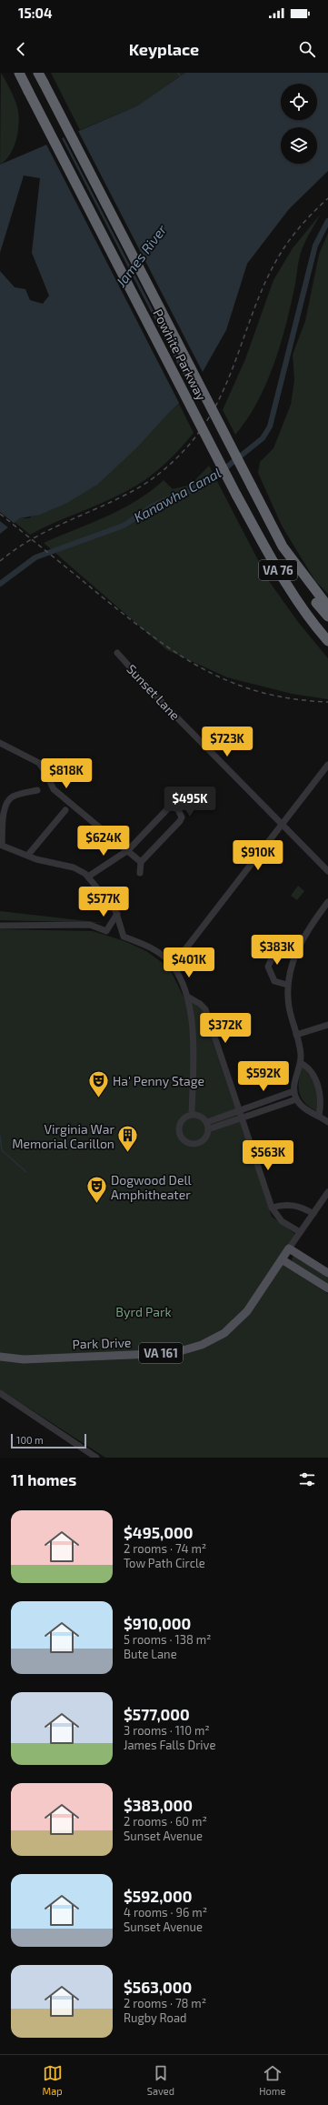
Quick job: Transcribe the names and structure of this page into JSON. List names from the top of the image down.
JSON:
{
  "streets": {
    "highway": ["Powhite Parkway", "VA 76"],
    "main road": ["Park Drive", "VA 161"],
    "street": ["Sunset Lane"]
  },
  "water": ["James River", "Kanawha Canal"],
  "parks": ["Byrd Park"],
  "places": {
    "theatre": ["Ha' Penny Stage", "Dogwood Dell Amphitheater"],
    "building": ["Virginia War Memorial Carillon"]
  },
  "scale_bar": "100 m",
  "page": {
    "status": "15:04",
    "header": "Keyplace",
    "price": [
      "$723K",
      "$818K",
      "$495K",
      "$624K",
      "$910K",
      "$577K",
      "$383K",
      "$401K",
      "$372K",
      "$592K",
      "$563K"
    ],
    "scale": "100 m",
    "heading": "11 homes",
    "list": [
      {
        "name": "$495,000",
        "note": "2 rooms · 74 m² · Tow Path Circle"
      },
      {
        "name": "$910,000",
        "note": "5 rooms · 138 m² · Bute Lane"
      },
      {
        "name": "$577,000",
        "note": "3 rooms · 110 m² · James Falls Drive"
      },
      {
        "name": "$383,000",
        "note": "2 rooms · 60 m² · Sunset Avenue"
      },
      {
        "name": "$592,000",
        "note": "4 rooms · 96 m² · Sunset Avenue"
      },
      {
        "name": "$563,000",
        "note": "2 rooms · 78 m² · Rugby Road"
      }
    ],
    "tabs": ["Map", "Saved", "Home"]
  }
}
